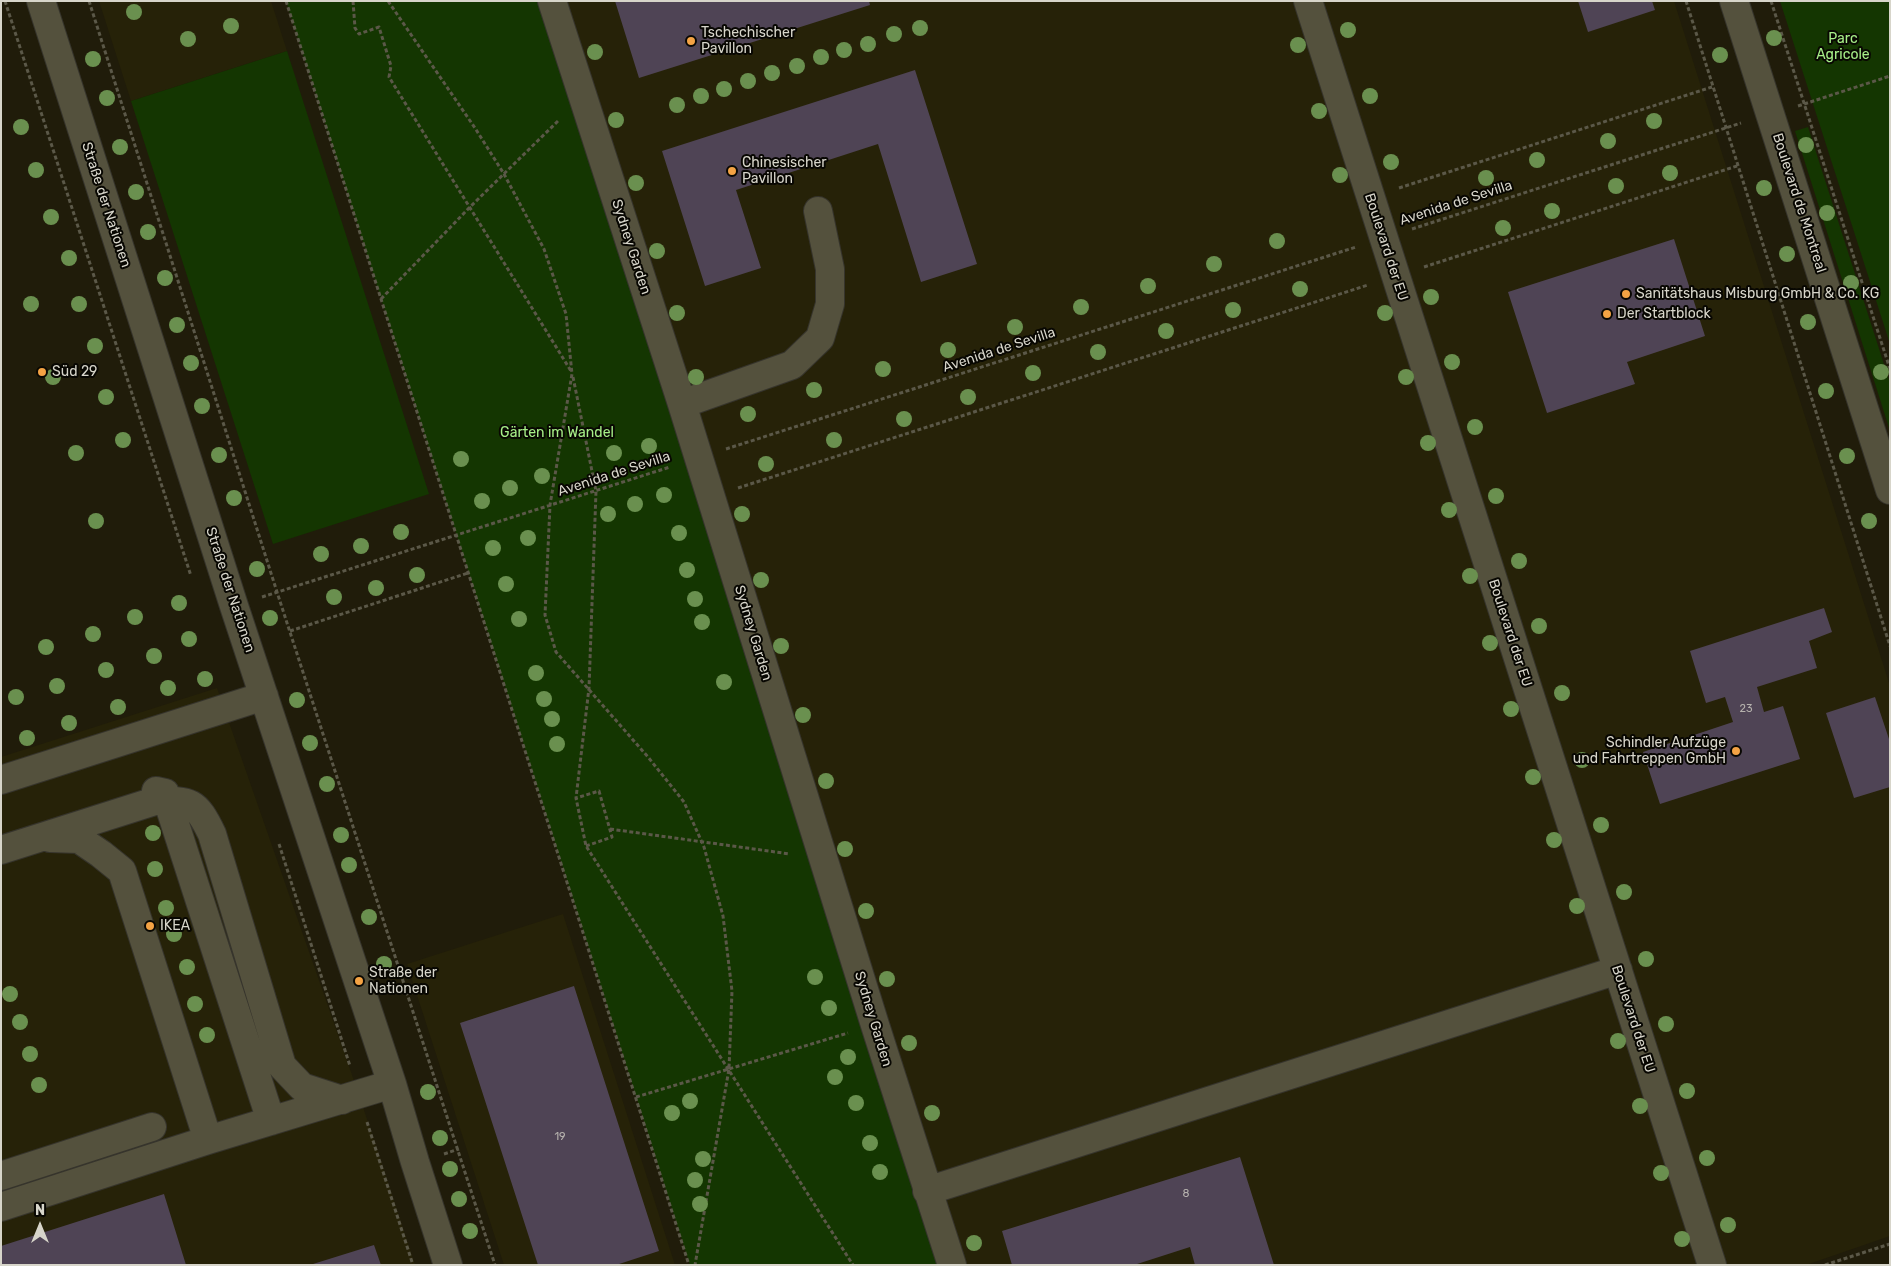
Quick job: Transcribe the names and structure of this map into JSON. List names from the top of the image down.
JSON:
{
  "streets": {
    "street": [
      "Boulevard de Montreal",
      "Straße der Nationen",
      "Sydney Garden",
      "Boulevard der EU"
    ],
    "path": ["Avenida de Sevilla"]
  },
  "crossings": [
    ["Avenida de Sevilla", "Boulevard de Montreal"],
    ["Avenida de Sevilla", "Straße der Nationen"],
    ["Avenida de Sevilla", "Sydney Garden"],
    ["Avenida de Sevilla", "Boulevard der EU"]
  ],
  "parks": ["Parc Agricole", "Gärten im Wandel"],
  "places": [
    "Tschechischer Pavillon",
    "Chinesischer Pavillon",
    "Sanitätshaus Misburg GmbH & Co. KG",
    "Der Startblock",
    "Süd 29",
    "Schindler Aufzüge und Fahrtreppen GmbH",
    "IKEA",
    "Straße der Nationen"
  ],
  "house_numbers": ["23", "19", "8"],
  "north": "top"
}
